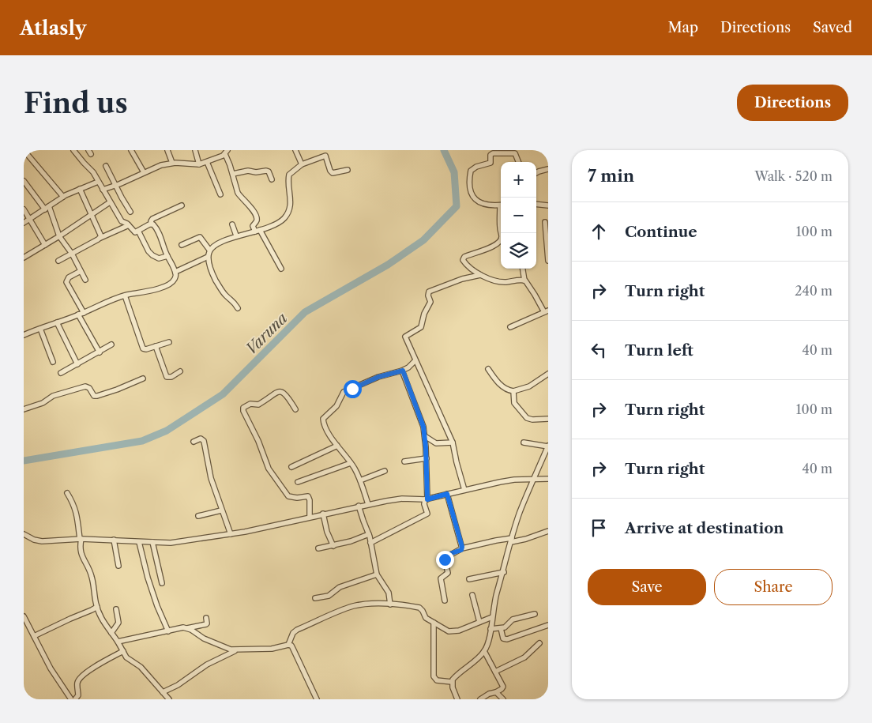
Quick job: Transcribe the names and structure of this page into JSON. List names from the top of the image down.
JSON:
{
  "water": ["Varuna"],
  "page": {
    "header": "Atlasly",
    "nav": ["Map", "Directions", "Saved"],
    "buttons": [
      "Directions",
      ["Save", "Share"]
    ],
    "title": "Find us",
    "heading": ["7 min", "Walk · 520 m"],
    "map_buttons": ["+", "−"],
    "list": [
      ["Continue", "100 m"],
      ["Turn right", "240 m"],
      ["Turn left", "40 m"],
      ["Turn right", "100 m"],
      ["Turn right", "40 m"],
      "Arrive at destination"
    ]
  }
}
